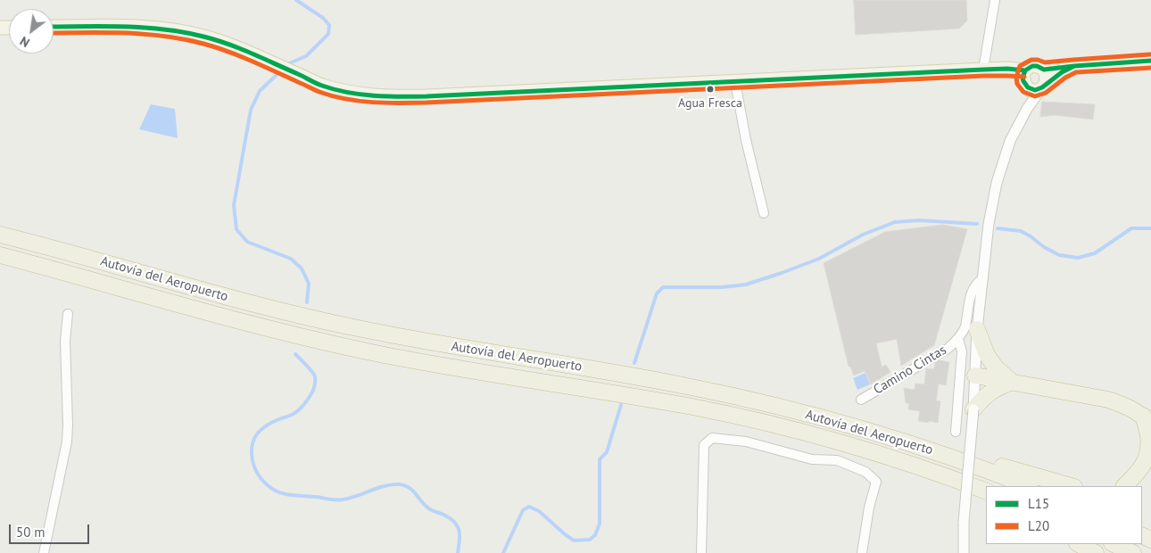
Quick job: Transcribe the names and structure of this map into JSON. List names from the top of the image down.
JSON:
{
  "streets": {
    "highway": ["Autovía del Aeropuerto"],
    "street": ["Camino Cintas"]
  },
  "places": ["Agua Fresca"],
  "lines": ["transit line L15", "transit line L20"],
  "legend": ["L15", "L20"],
  "scale_bar": "50 m",
  "north": "bottom left"
}
